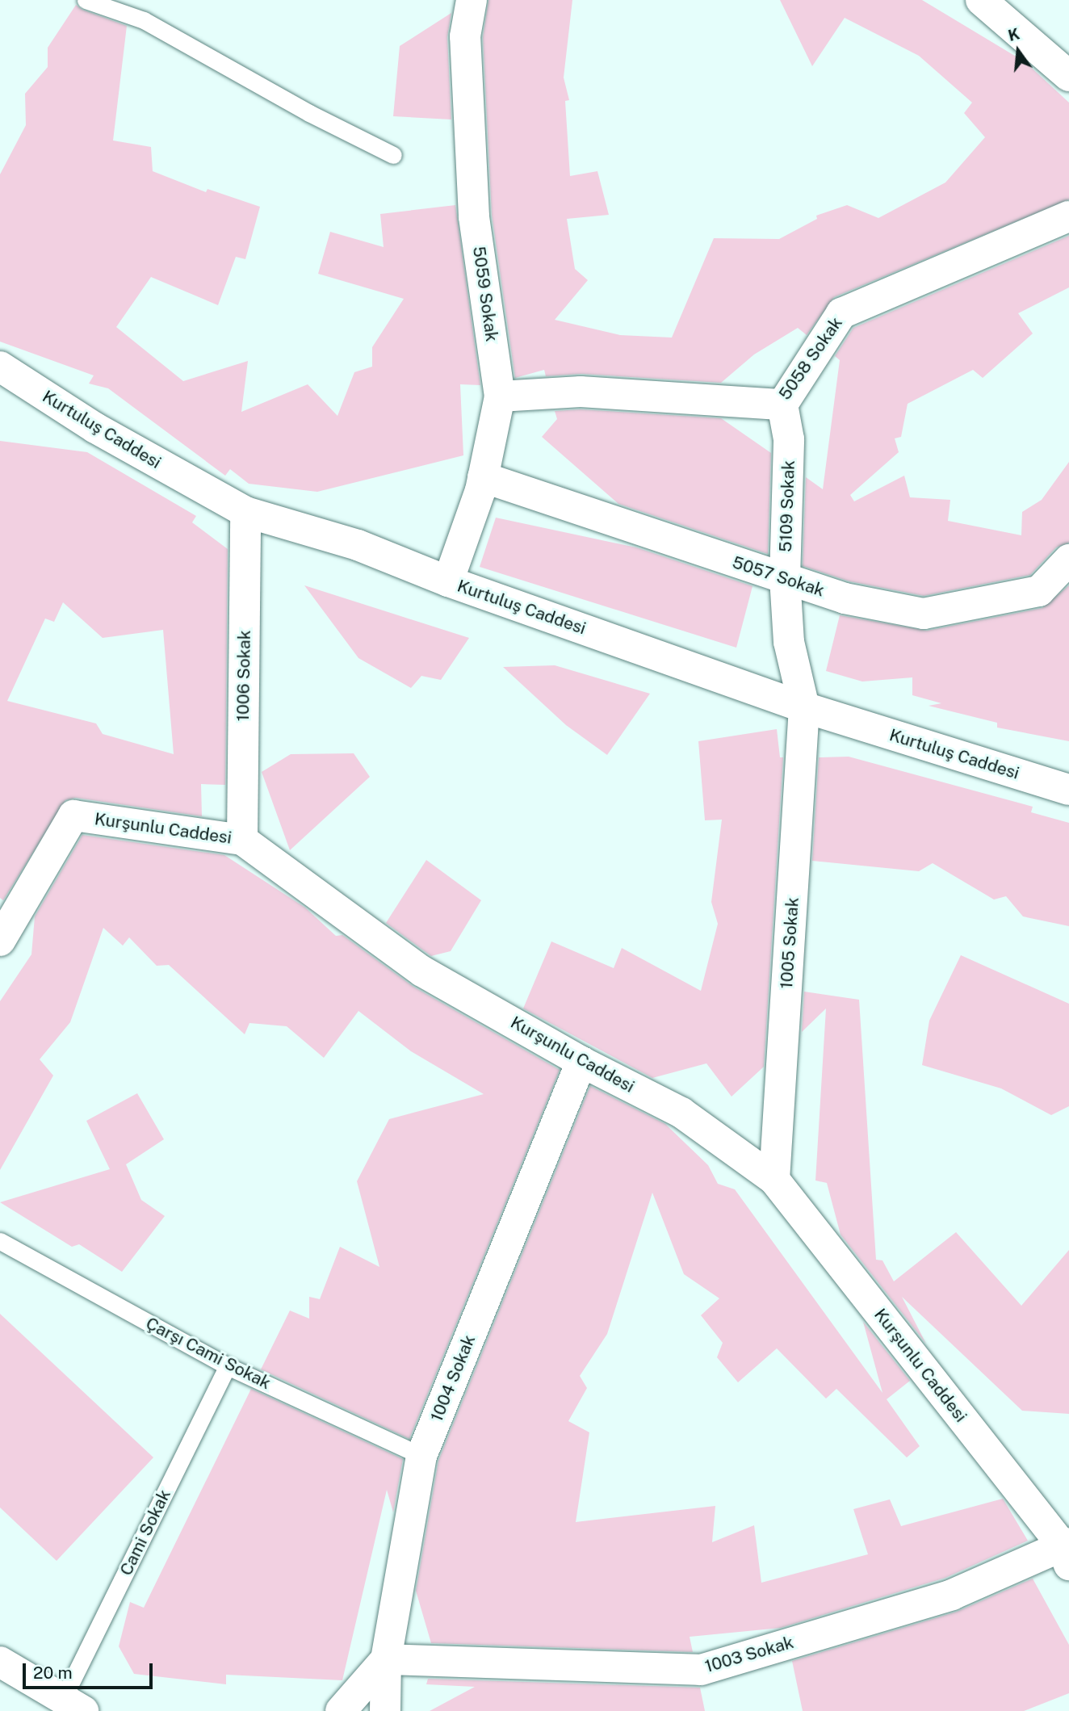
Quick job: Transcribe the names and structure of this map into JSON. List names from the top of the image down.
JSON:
{
  "streets": {
    "street": [
      "5059 Sokak",
      "5058 Sokak",
      "Kurtuluş Caddesi",
      "5109 Sokak",
      "5057 Sokak",
      "1006 Sokak",
      "Kurşunlu Caddesi",
      "1005 Sokak",
      "1004 Sokak",
      "1003 Sokak"
    ],
    "lane": ["Çarşı Cami Sokak", "Cami Sokak"]
  },
  "crossings": [
    ["5059 Sokak", "5058 Sokak"],
    ["5059 Sokak", "Kurtuluş Caddesi"],
    ["5059 Sokak", "5057 Sokak"],
    ["5058 Sokak", "5109 Sokak"],
    ["Kurtuluş Caddesi", "5109 Sokak"],
    ["Kurtuluş Caddesi", "1006 Sokak"],
    ["Kurtuluş Caddesi", "1005 Sokak"],
    ["5109 Sokak", "5057 Sokak"],
    ["5109 Sokak", "1005 Sokak"],
    ["1006 Sokak", "Kurşunlu Caddesi"],
    ["Kurşunlu Caddesi", "1005 Sokak"],
    ["Kurşunlu Caddesi", "1004 Sokak"],
    ["Kurşunlu Caddesi", "1003 Sokak"],
    ["Çarşı Cami Sokak", "1004 Sokak"],
    ["Çarşı Cami Sokak", "Cami Sokak"],
    ["1004 Sokak", "1003 Sokak"]
  ],
  "scale_bar": "20 m",
  "north": "top"
}
